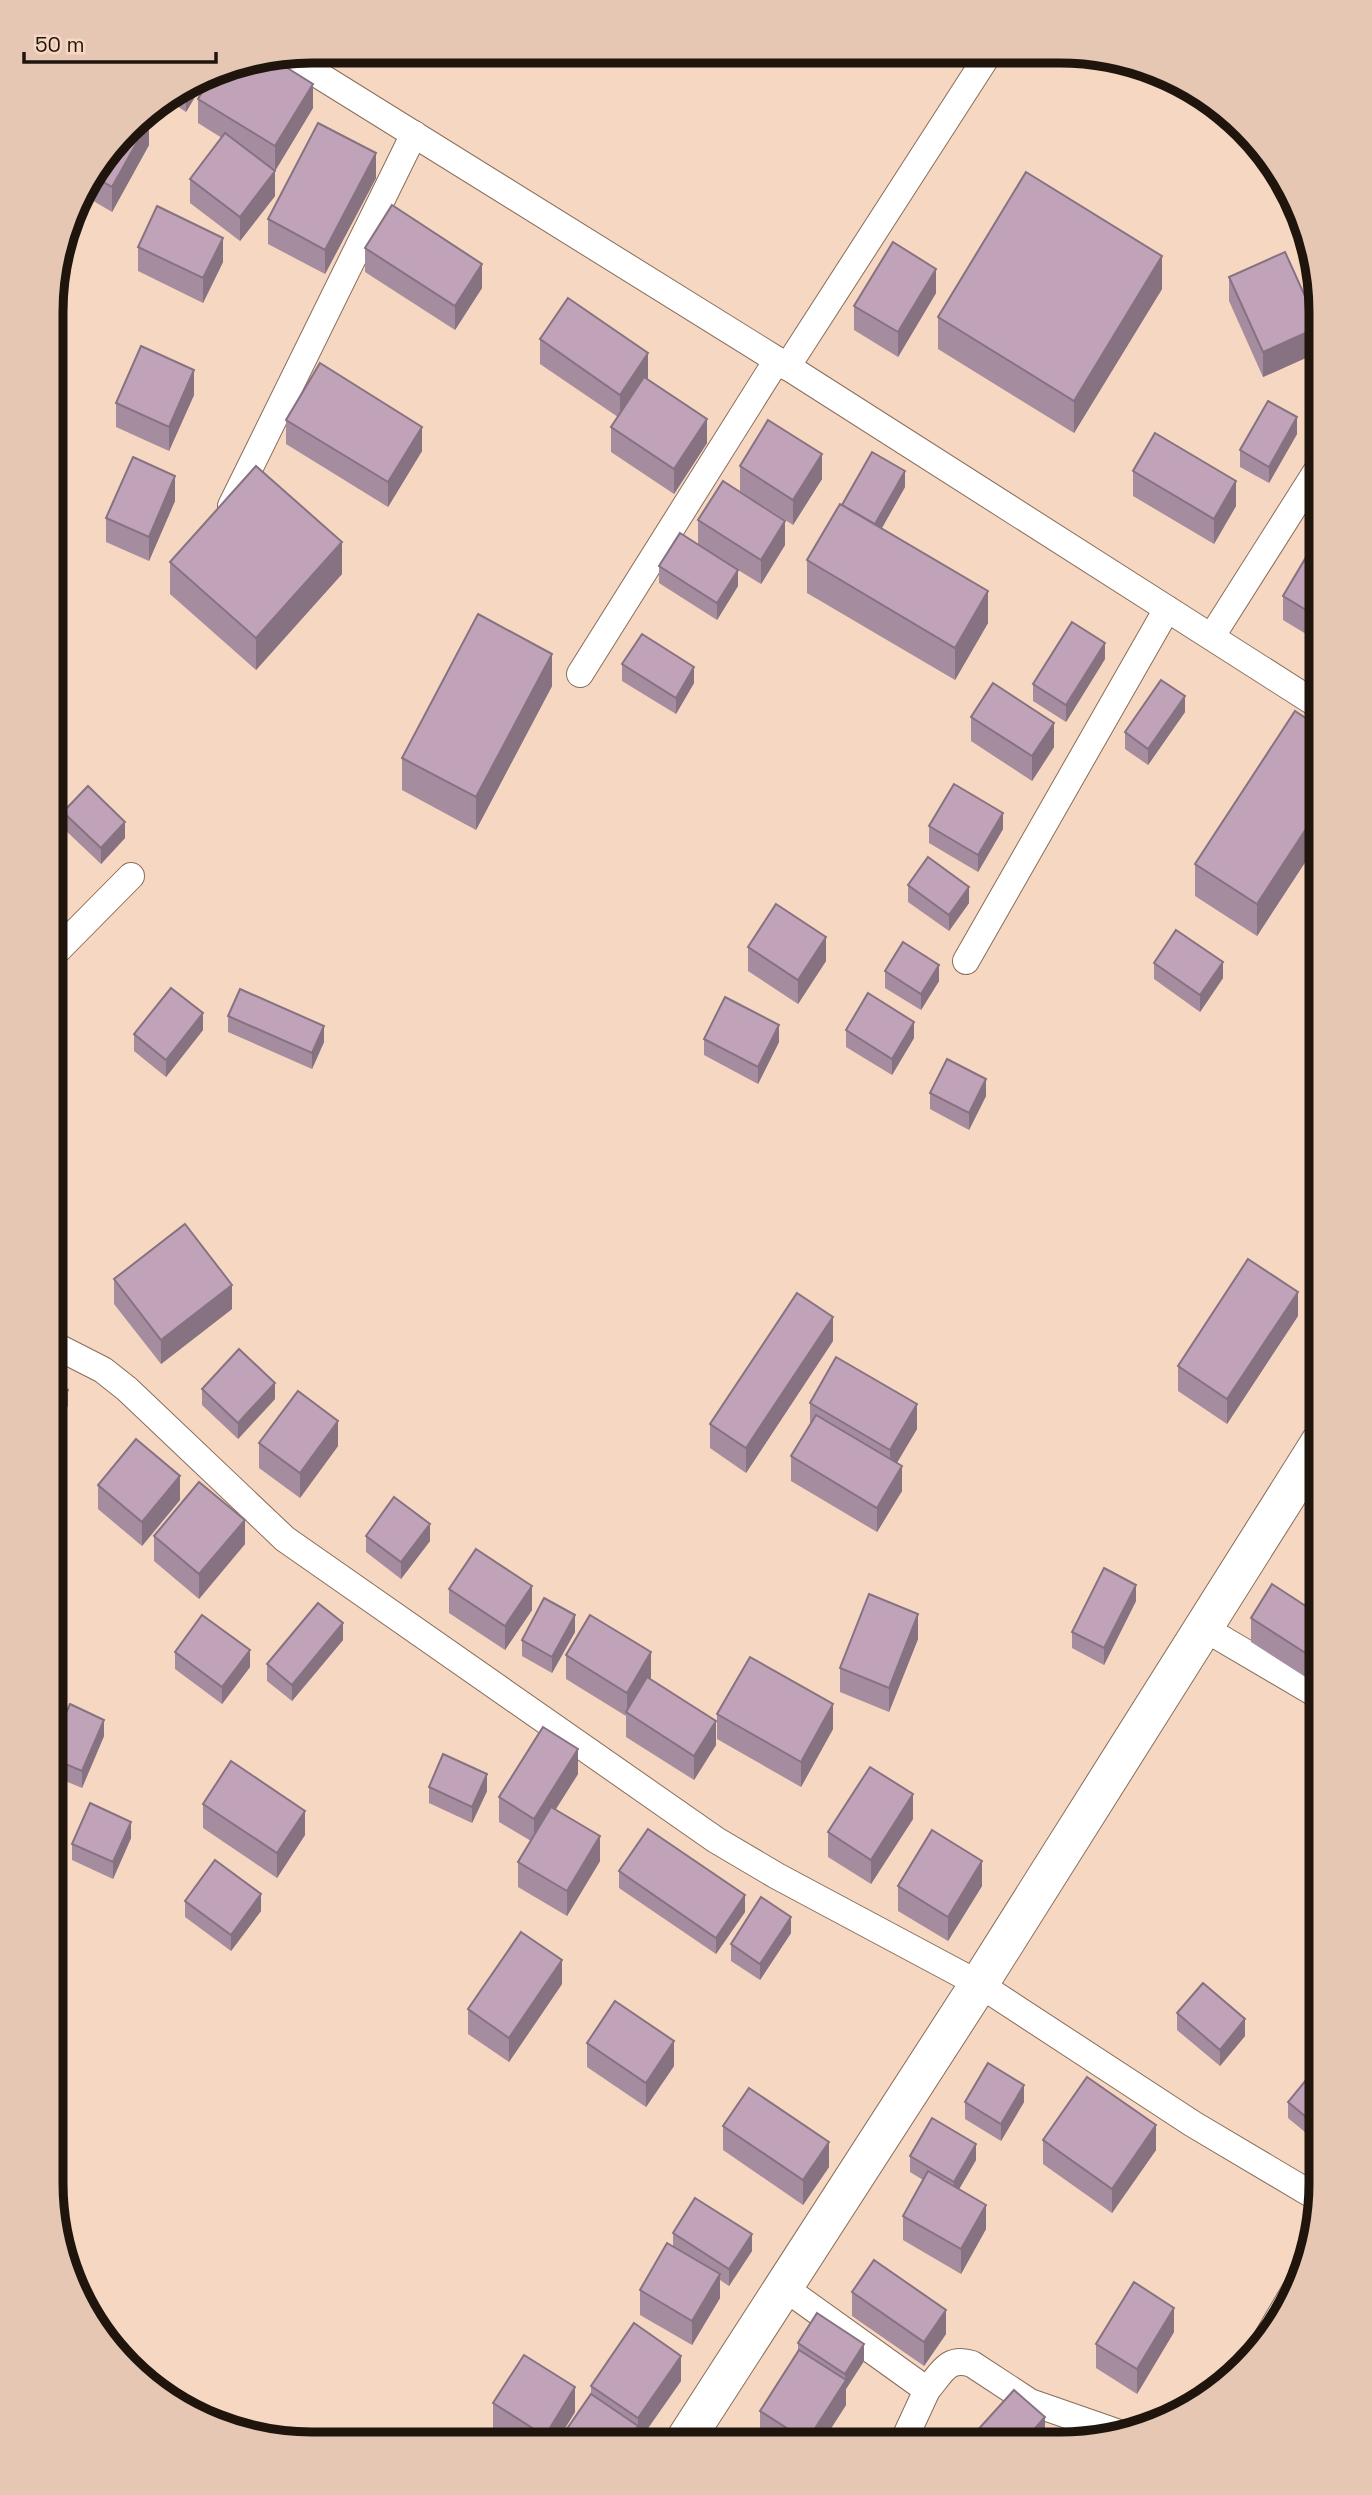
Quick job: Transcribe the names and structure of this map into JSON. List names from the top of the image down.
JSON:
{
  "scale_bar": "50 m"
}
